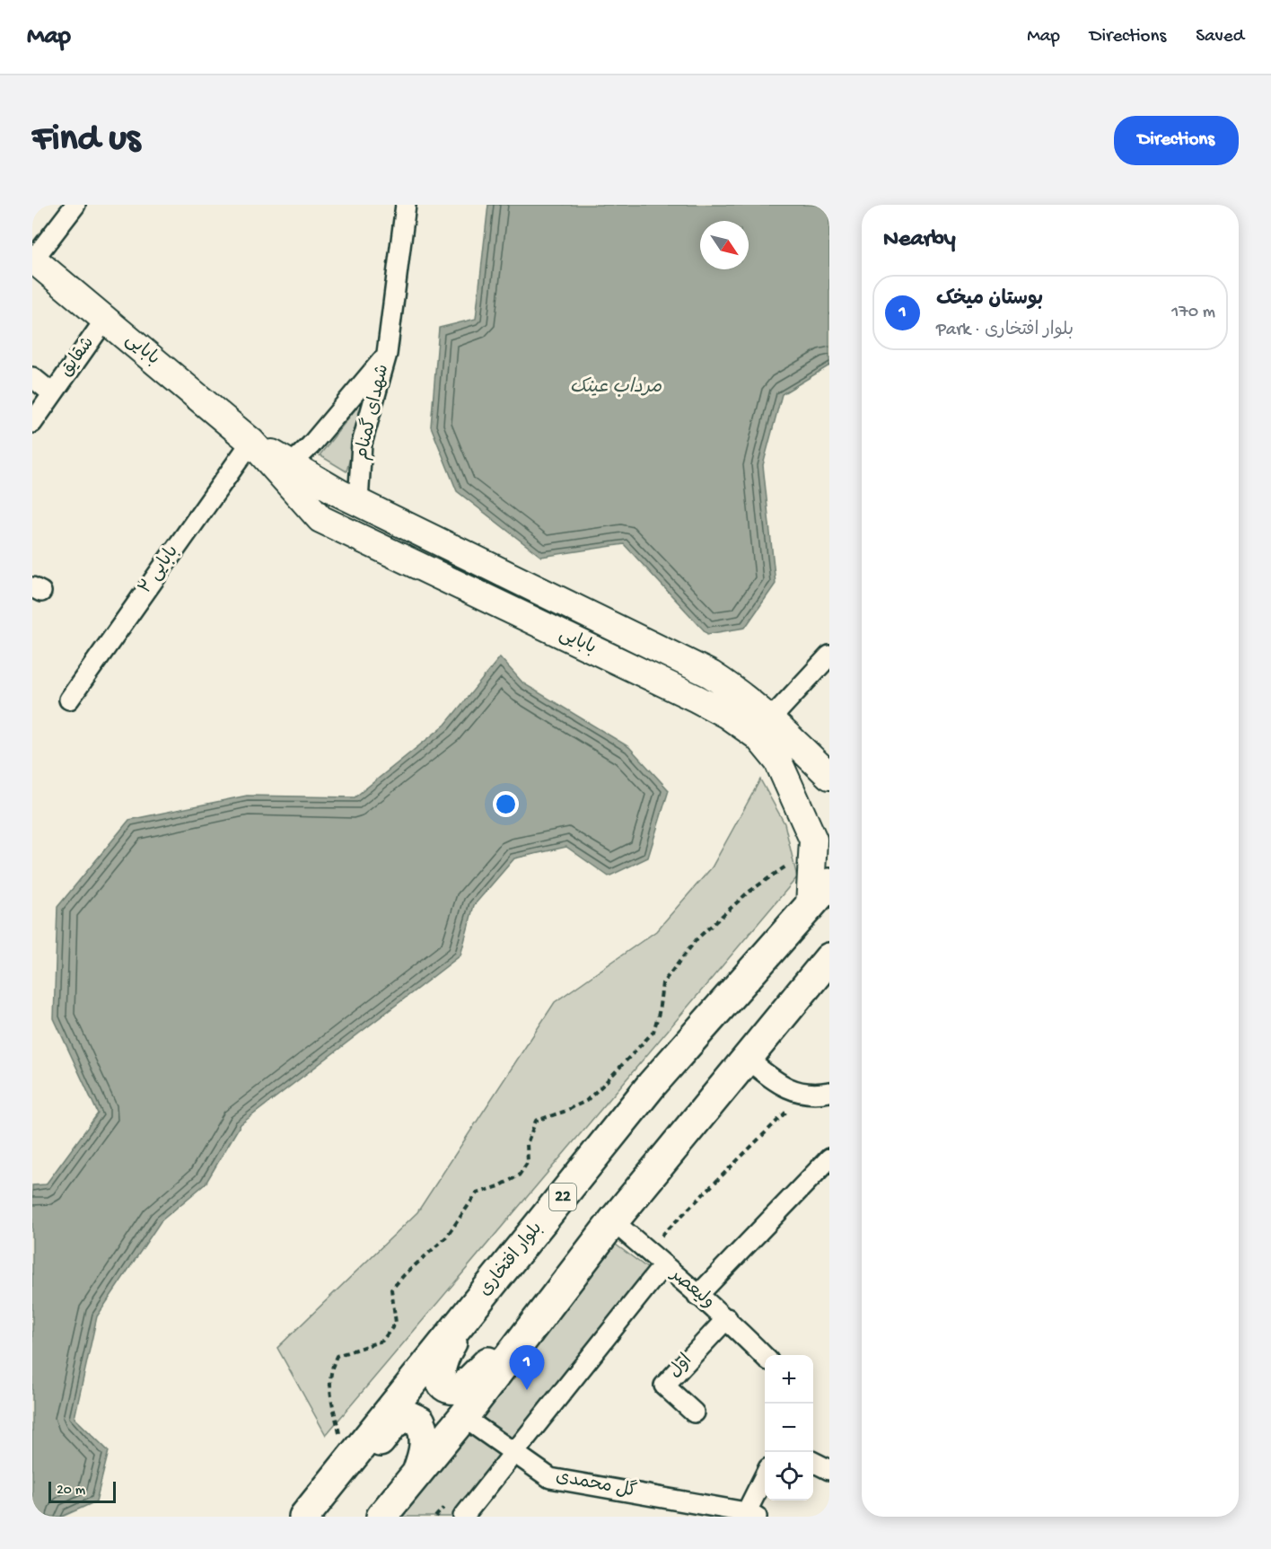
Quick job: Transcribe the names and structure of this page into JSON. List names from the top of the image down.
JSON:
{
  "streets": {
    "highway": ["22", "بلوار افتخاری"],
    "main road": ["بابایی"],
    "street": [
      "شقایق",
      "شهدای گمنام",
      "بابایی ۲",
      "ولیعصر",
      "اول",
      "گل محمدی"
    ]
  },
  "crossings": [
    ["بابایی", "شقایق"],
    ["بابایی", "شهدای گمنام"],
    ["بابایی", "بابایی ۲"],
    ["بابایی", "بلوار افتخاری"],
    ["ولیعصر", "اول"]
  ],
  "water": ["مرداب عینک"],
  "scale_bar": "20 m",
  "north": "bottom right",
  "page": {
    "header": "Map",
    "nav": ["Map", "Directions", "Saved"],
    "buttons": "Directions",
    "title": "Find us",
    "heading": "Nearby",
    "list": [
      {
        "mark": "1",
        "name": "بوستان میخک",
        "note": "Park · بلوار افتخاری",
        "value": "170 m"
      }
    ],
    "pins": "1",
    "map_buttons": ["+", "−"],
    "scale": "20 m"
  }
}
